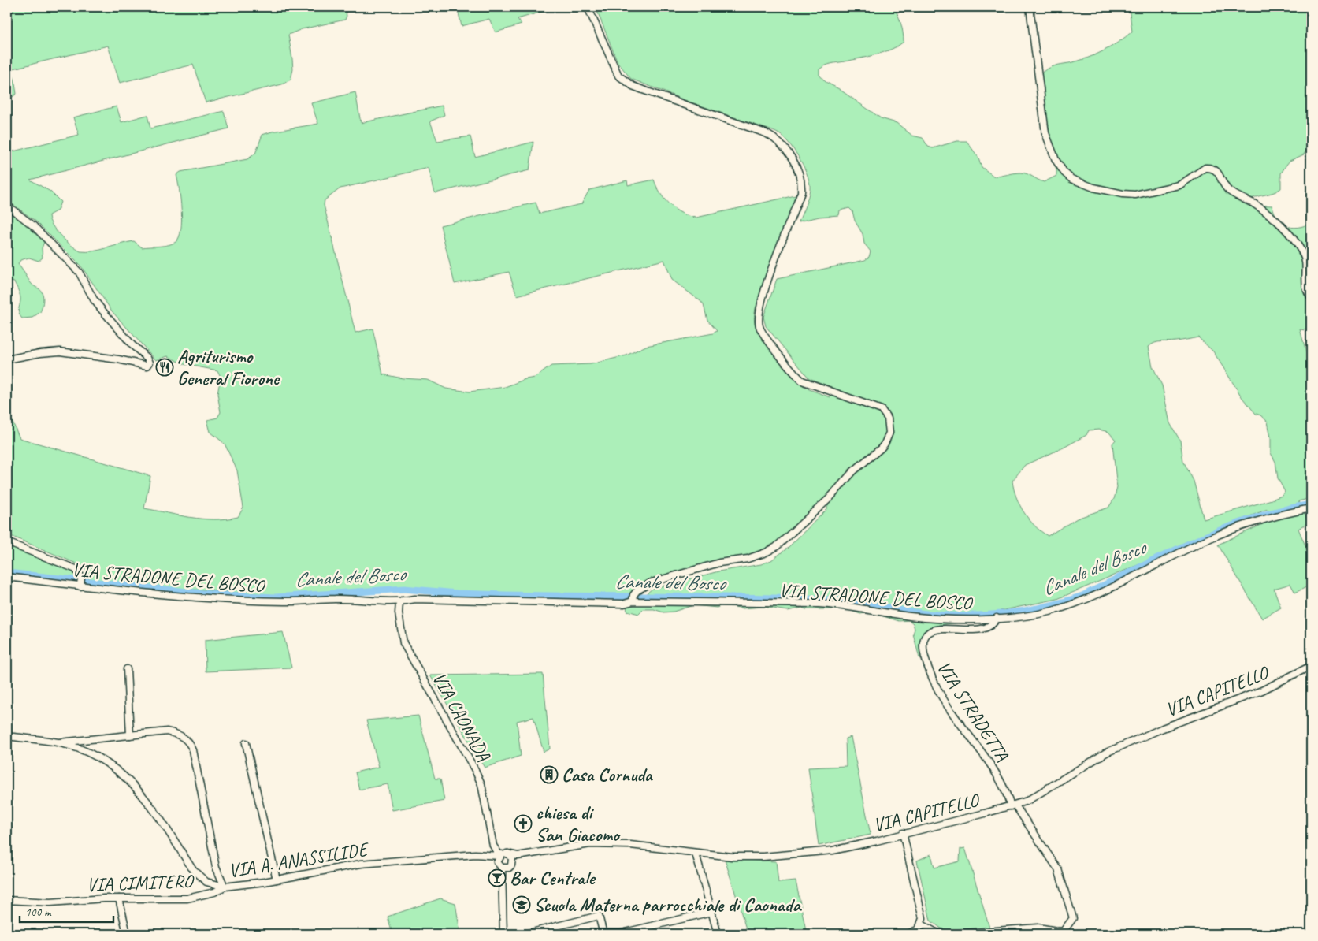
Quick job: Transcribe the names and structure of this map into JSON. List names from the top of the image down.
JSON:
{
  "streets": {
    "street": [
      "VIA STRADONE DEL BOSCO",
      "VIA CAPITELLO",
      "VIA STRADETTA",
      "VIA CAONADA",
      "VIA A. ANASSILIDE",
      "VIA CIMITERO"
    ]
  },
  "crossings": [
    ["VIA STRADONE DEL BOSCO", "VIA STRADETTA"],
    ["VIA STRADONE DEL BOSCO", "VIA CAONADA"],
    ["VIA CAPITELLO", "VIA STRADETTA"],
    ["VIA CAPITELLO", "VIA CAONADA"],
    ["VIA CAPITELLO", "VIA A. ANASSILIDE"],
    ["VIA CAONADA", "VIA A. ANASSILIDE"],
    ["VIA A. ANASSILIDE", "VIA CIMITERO"]
  ],
  "water": ["Canale del Bosco"],
  "places": {
    "restaurant": ["Agriturismo General Fiorone"],
    "building": ["Casa Cornuda"],
    "church": ["chiesa di San Giacomo"],
    "bar": ["Bar Centrale"],
    "school or university": ["Scuola Materna parrocchiale di Caonada"]
  },
  "scale_bar": "100 m"
}
